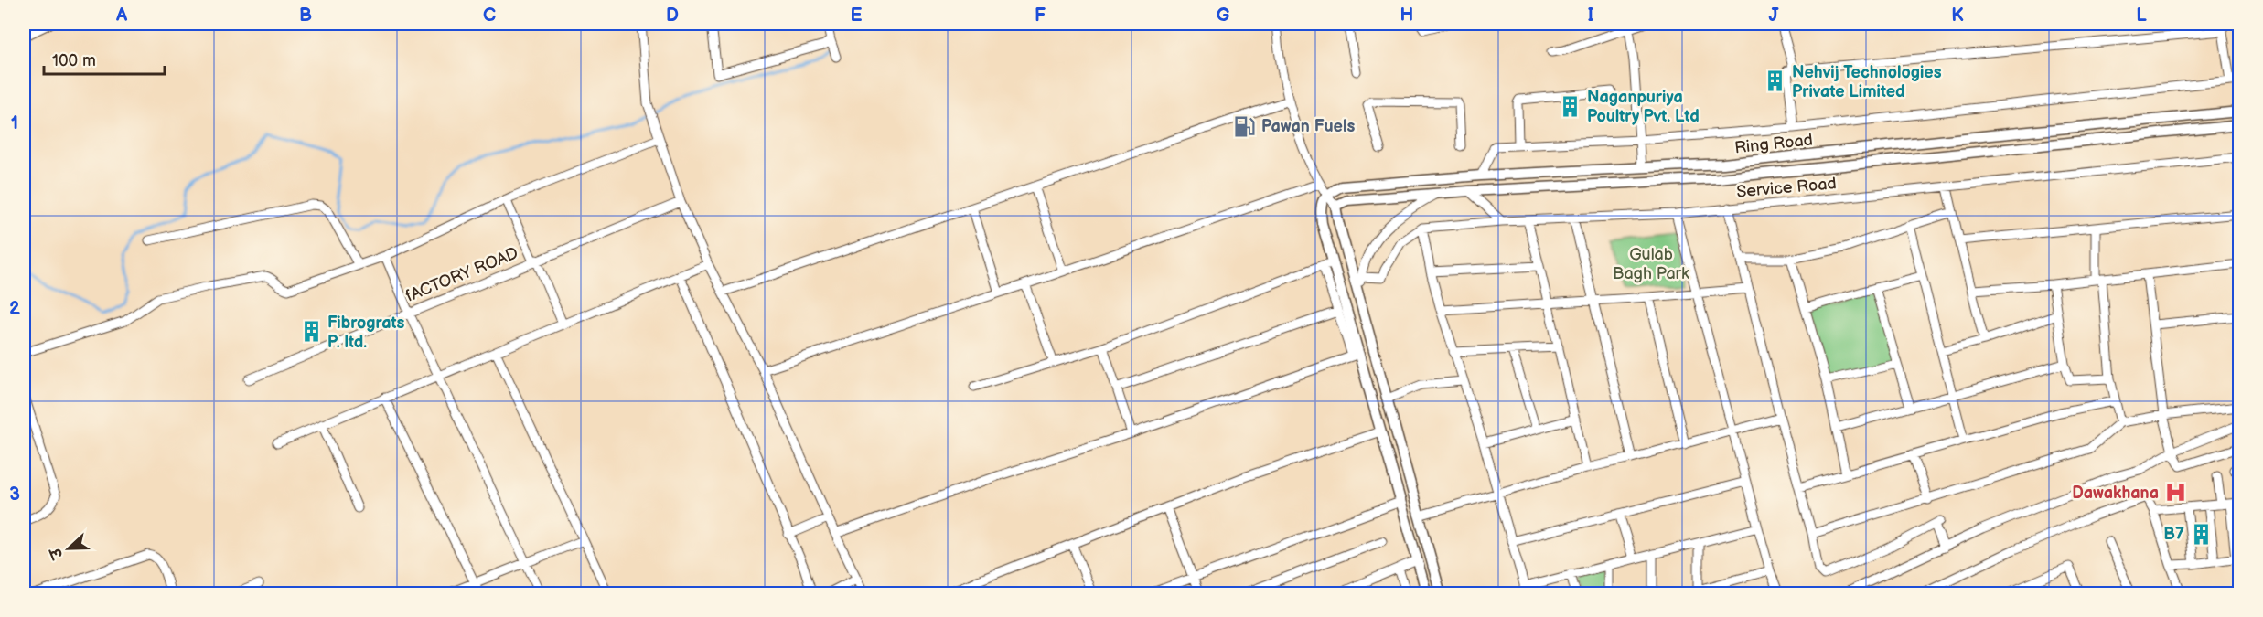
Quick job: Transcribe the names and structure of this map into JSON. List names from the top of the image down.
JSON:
{
  "streets": {
    "main road": ["Ring Road"],
    "street": ["Service Road", "fACTORY ROAD"]
  },
  "parks": ["Gulab Bagh Park"],
  "places": {
    "building": [
      "Nehvij Technologies Private Limited",
      "Naganpuriya Poultry Pvt. Ltd",
      "Fibrograts P. ltd.",
      "B7"
    ],
    "fuel station": ["Pawan Fuels"],
    "hospital": ["Dawakhana"]
  },
  "scale_bar": "100 m",
  "north": "left",
  "grid": {
    "columns": [
      "A",
      "B",
      "C",
      "D",
      "E",
      "F",
      "G",
      "H",
      "I",
      "J",
      "K",
      "L"
    ],
    "rows": ["1", "2", "3"]
  }
}
